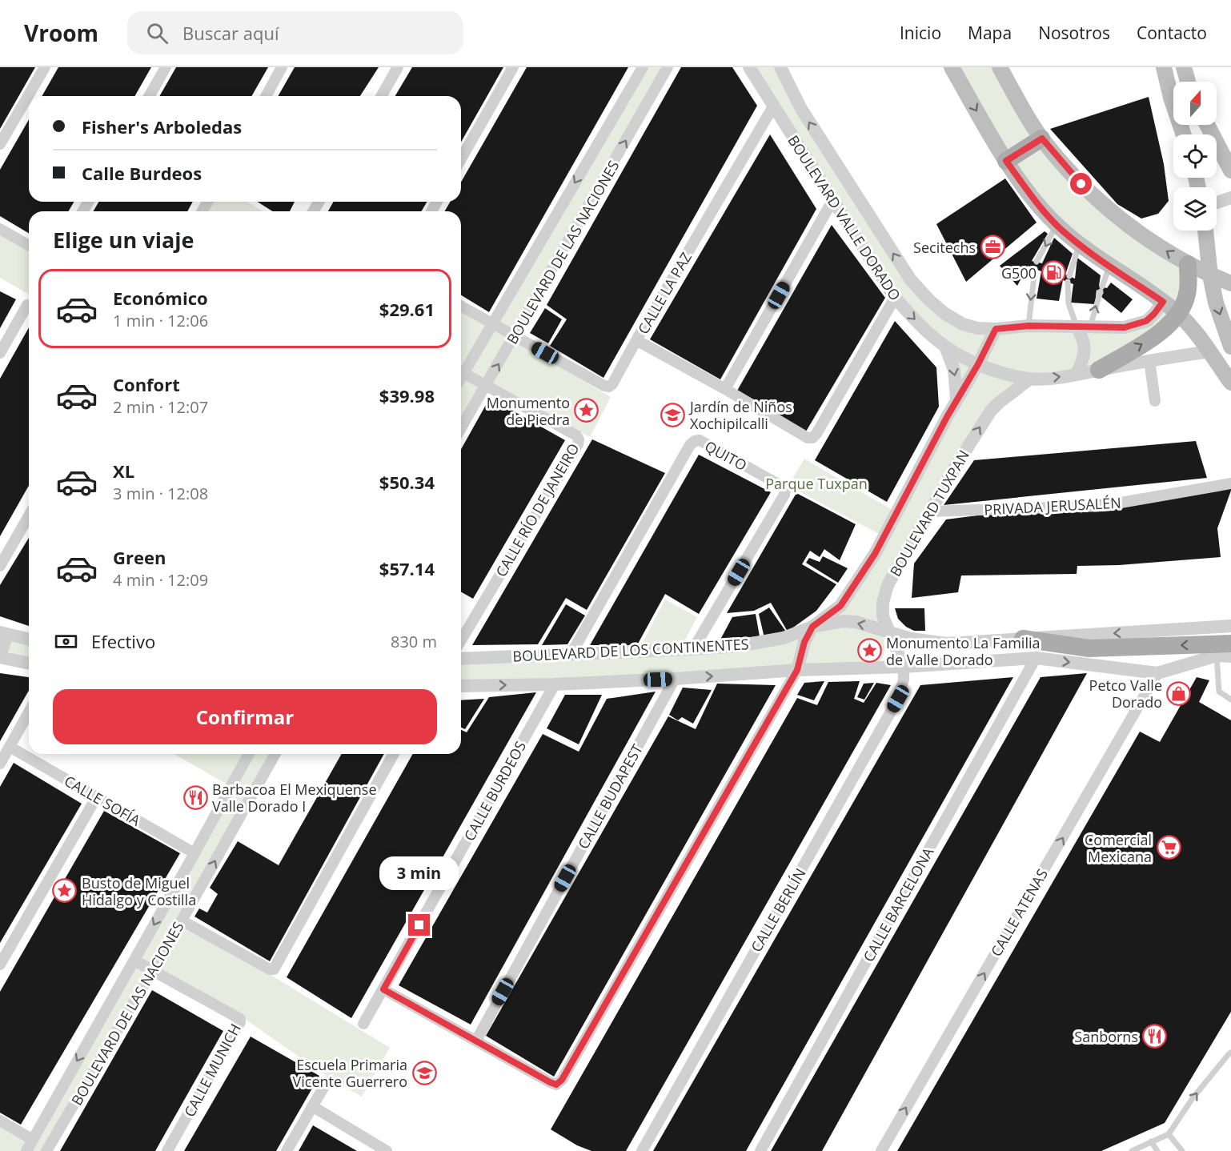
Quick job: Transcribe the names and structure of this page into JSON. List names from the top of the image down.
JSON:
{
  "streets": {
    "street": [
      "BOULEVARD VALLE DORADO",
      "BOULEVARD DE LAS NACIONES",
      "CALLE LA PAZ",
      "QUITO",
      "PRIVADA JERUSALÉN",
      "CALLE RÍO DE JANEIRO",
      "BOULEVARD TUXPAN",
      "BOULEVARD DE LOS CONTINENTES",
      "CALLE BURDEOS",
      "CALLE BUDAPEST",
      "CALLE SOFÍA",
      "CALLE BARCELONA",
      "CALLE BERLÍN",
      "CALLE ATENAS",
      "CALLE MUNICH"
    ]
  },
  "crossings": [
    ["BOULEVARD VALLE DORADO", "CALLE LA PAZ"],
    ["BOULEVARD VALLE DORADO", "BOULEVARD TUXPAN"],
    ["BOULEVARD DE LAS NACIONES", "CALLE LA PAZ"],
    ["BOULEVARD DE LAS NACIONES", "CALLE RÍO DE JANEIRO"],
    ["BOULEVARD DE LAS NACIONES", "CALLE SOFÍA"],
    ["BOULEVARD DE LAS NACIONES", "CALLE MUNICH"],
    ["QUITO", "BOULEVARD DE LOS CONTINENTES"],
    ["PRIVADA JERUSALÉN", "BOULEVARD TUXPAN"],
    ["BOULEVARD TUXPAN", "BOULEVARD DE LOS CONTINENTES"],
    ["BOULEVARD TUXPAN", "CALLE BERLÍN"],
    ["BOULEVARD DE LOS CONTINENTES", "CALLE BURDEOS"],
    ["BOULEVARD DE LOS CONTINENTES", "CALLE BUDAPEST"],
    ["BOULEVARD DE LOS CONTINENTES", "CALLE BARCELONA"],
    ["BOULEVARD DE LOS CONTINENTES", "CALLE BERLÍN"],
    ["BOULEVARD DE LOS CONTINENTES", "CALLE ATENAS"]
  ],
  "one_way": ["CALLE ATENAS"],
  "parks": ["Parque Tuxpan"],
  "places": {
    "office": ["Secitechs"],
    "fuel station": ["G500"],
    "place": ["Monumento de Piedra", "Monumento La Familia de Valle Dorado", "Busto de Miguel Hidalgo y Costilla"],
    "school or university": ["Jardín de Niños Xochipilcalli", "Escuela Primaria Vicente Guerrero"],
    "shop": ["Petco Valle Dorado"],
    "restaurant": ["Barbacoa El Mexiquense Valle Dorado I", "Sanborns"],
    "supermarket": ["Comercial Mexicana"]
  },
  "north": "top",
  "page": {
    "header": "Vroom",
    "search": "Buscar aquí",
    "nav": [
      "Inicio",
      "Mapa",
      "Nosotros",
      "Contacto"
    ],
    "banner": ["Fisher's Arboledas", "Calle Burdeos"],
    "heading": "Elige un viaje",
    "list": [
      {
        "name": "Económico",
        "note": "1 min · 12:06",
        "value": "$29.61"
      },
      {
        "name": "Confort",
        "note": "2 min · 12:07",
        "value": "$39.98"
      },
      {
        "name": "XL",
        "note": "3 min · 12:08",
        "value": "$50.34"
      },
      {
        "name": "Green",
        "note": "4 min · 12:09",
        "value": "$57.14"
      }
    ],
    "pay": ["Efectivo", "830 m"],
    "buttons": "Confirmar",
    "bubble": "3 min"
  }
}
